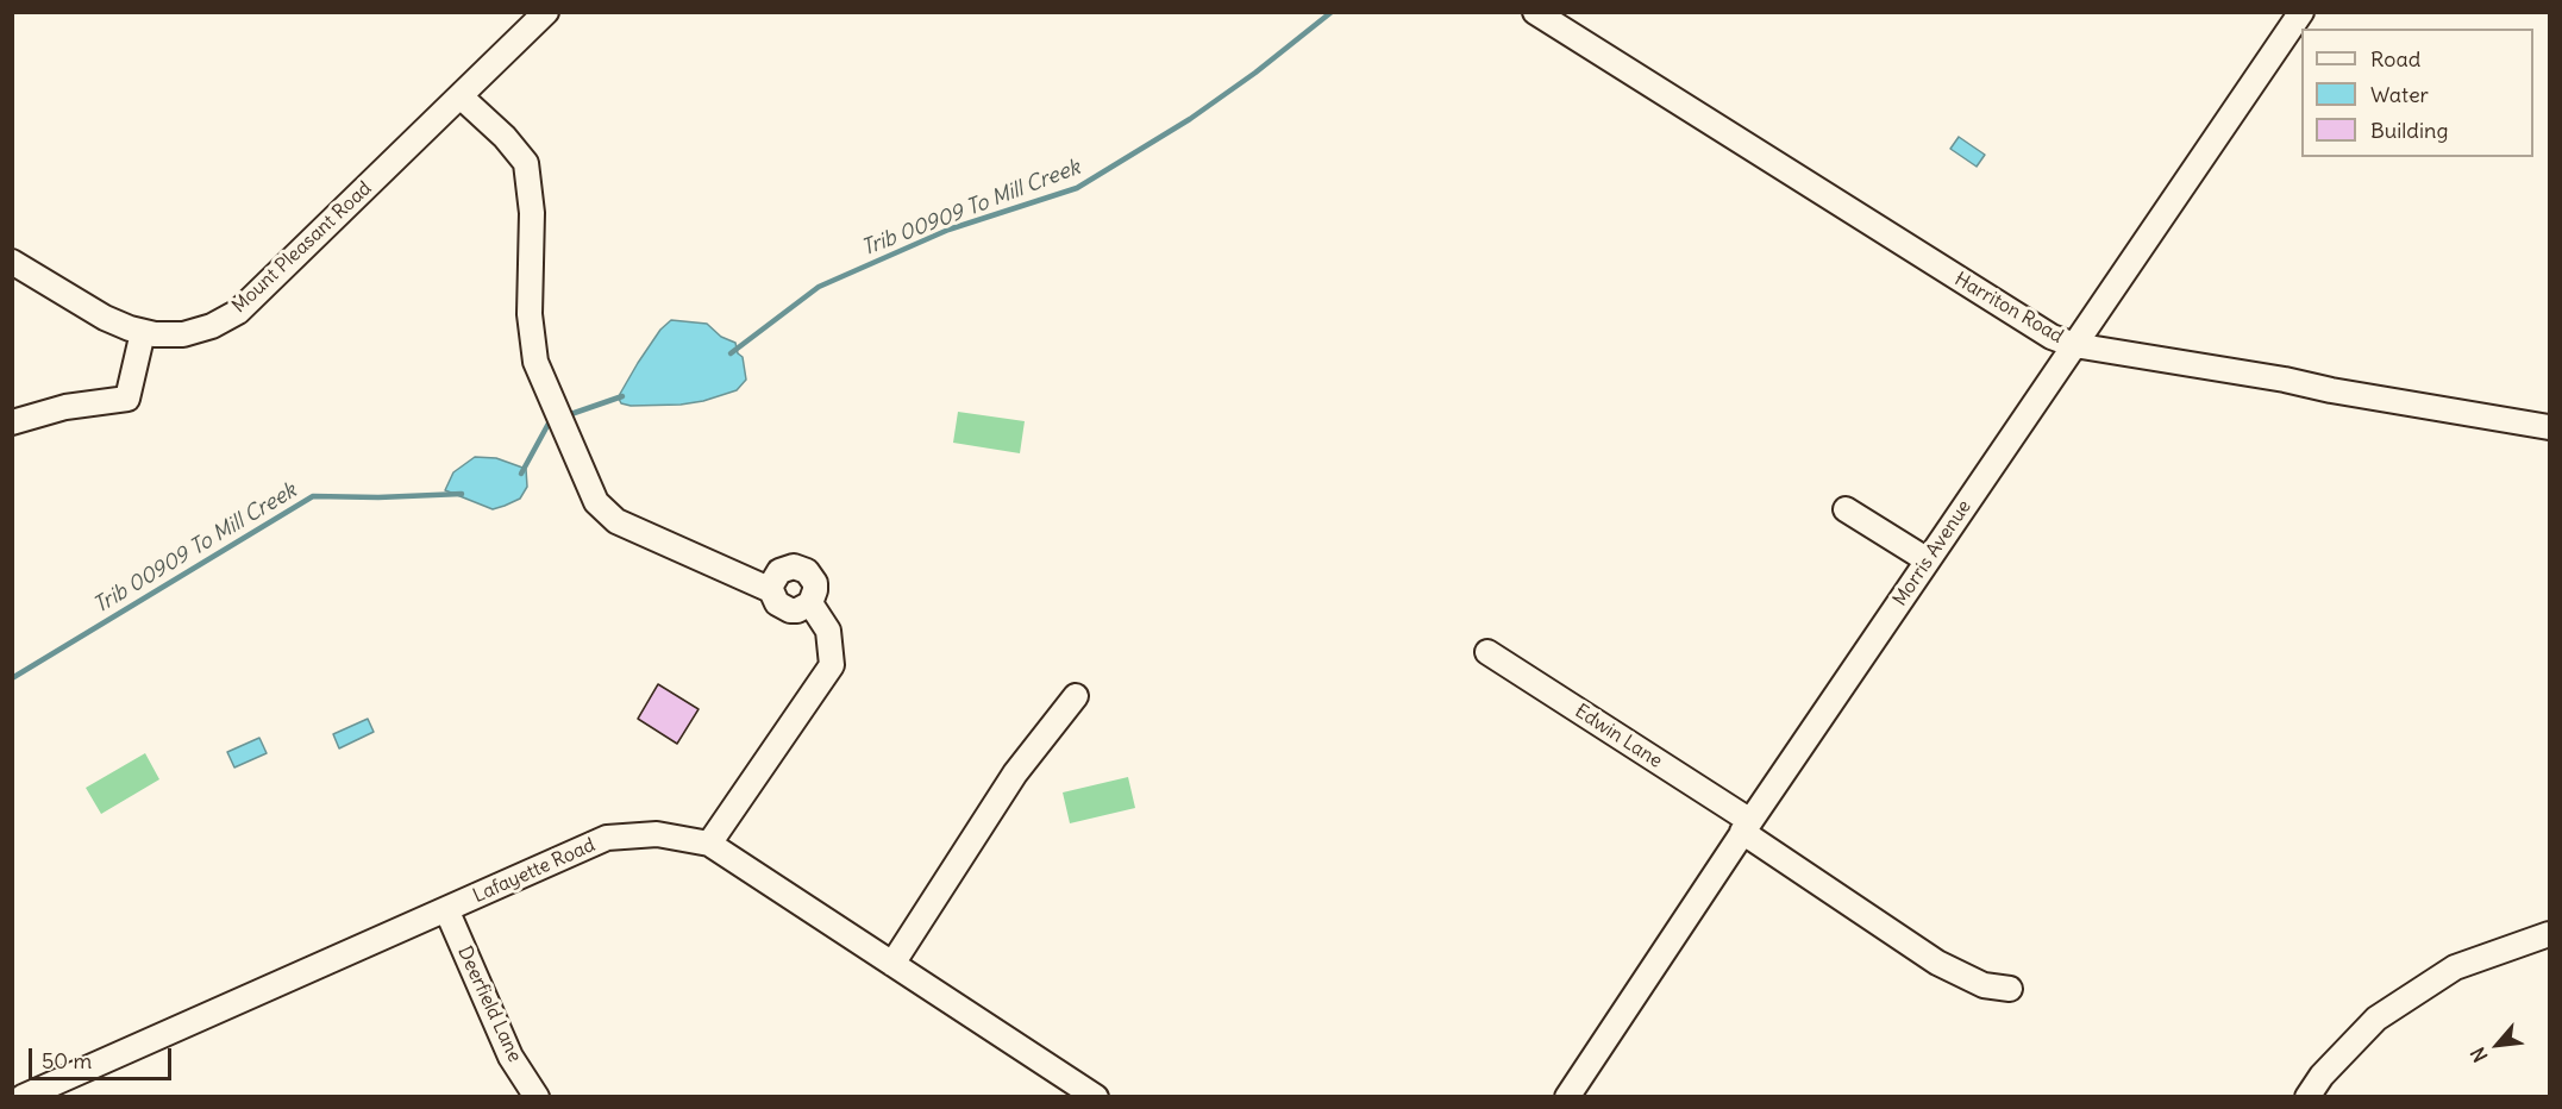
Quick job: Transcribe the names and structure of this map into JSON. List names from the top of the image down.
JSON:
{
  "streets": {
    "street": [
      "Mount Pleasant Road",
      "Harriton Road",
      "Morris Avenue",
      "Edwin Lane",
      "Lafayette Road",
      "Deerfield Lane"
    ]
  },
  "crossings": [
    ["Harriton Road", "Morris Avenue"],
    ["Morris Avenue", "Edwin Lane"],
    ["Lafayette Road", "Deerfield Lane"]
  ],
  "water": ["Trib 00909 To Mill Creek"],
  "legend": ["Road", "Water", "Building"],
  "scale_bar": "50 m",
  "north": "bottom left"
}
